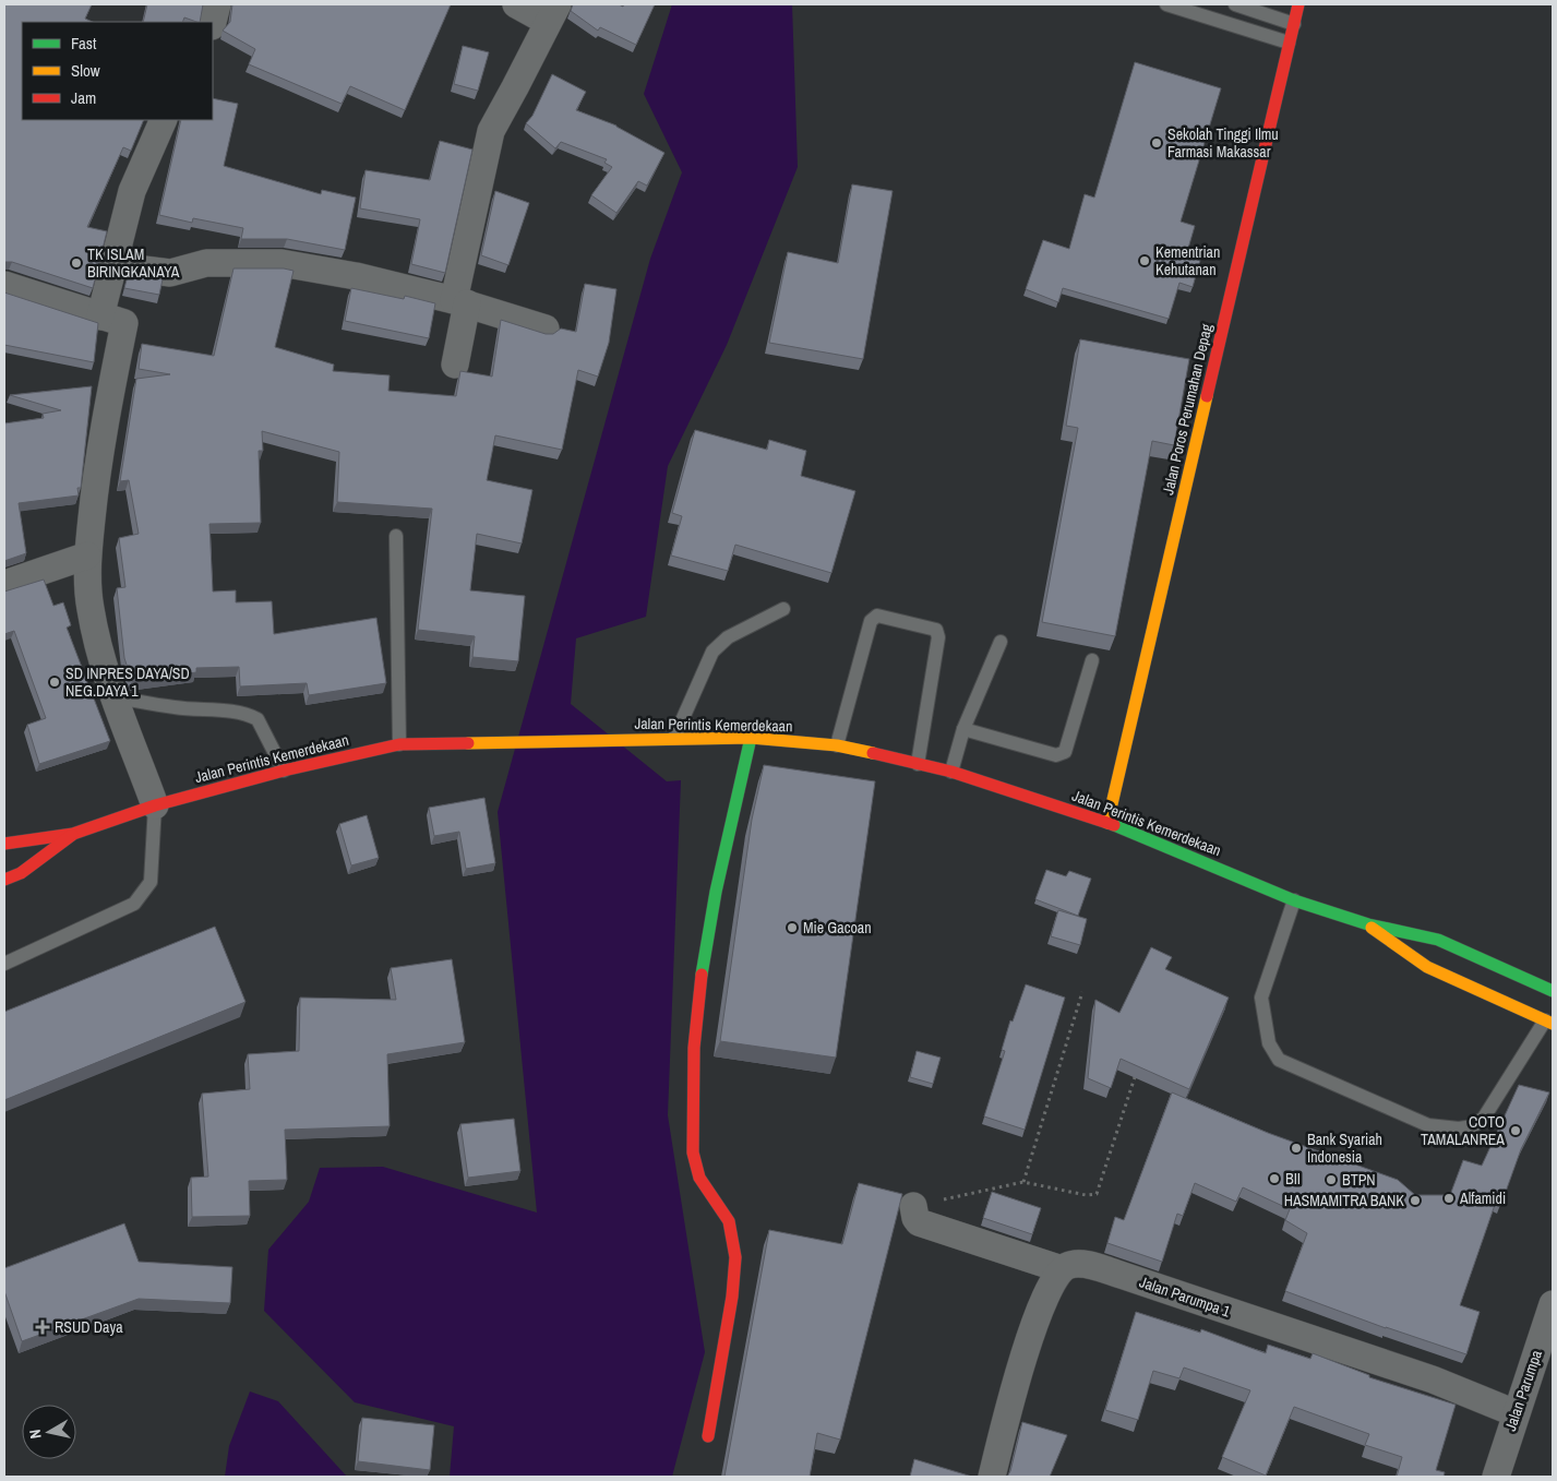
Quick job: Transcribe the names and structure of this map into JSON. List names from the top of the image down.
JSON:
{
  "streets": {
    "main road": ["Jalan Poros Perumahan Depag", "Jalan Perintis Kemerdekaan"],
    "street": ["Jalan Parumpa 1", "Jalan Parumpa"]
  },
  "crossings": [
    ["Jalan Poros Perumahan Depag", "Jalan Perintis Kemerdekaan"],
    ["Jalan Parumpa 1", "Jalan Parumpa"]
  ],
  "places": {
    "other": [
      "Sekolah Tinggi Ilmu Farmasi Makassar",
      "Kementrian Kehutanan",
      "TK ISLAM BIRINGKANAYA",
      "SD INPRES DAYA/SD NEG.DAYA 1",
      "Mie Gacoan",
      "COTO TAMALANREA",
      "Bank Syariah Indonesia",
      "BII",
      "BTPN",
      "Alfamidi",
      "HASMAMITRA BANK"
    ],
    "health": ["RSUD Daya"]
  },
  "legend": ["Fast", "Slow", "Jam"],
  "north": "left"
}
